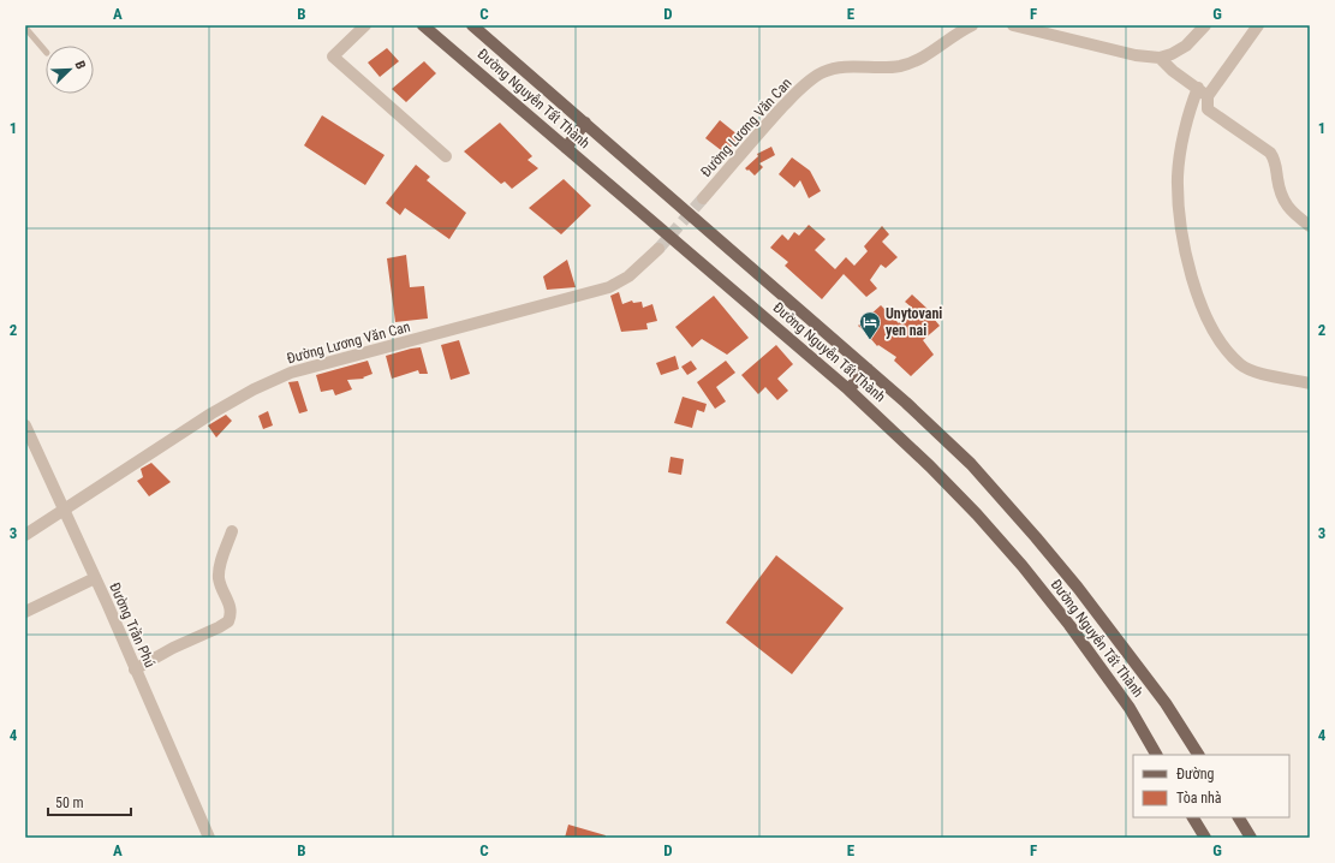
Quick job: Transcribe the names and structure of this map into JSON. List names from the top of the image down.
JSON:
{
  "streets": {
    "main road": ["Đường Nguyễn Tất Thành"],
    "street": ["Đường Lương Văn Can", "Đường Trần Phú"]
  },
  "crossings": [
    ["Đường Lương Văn Can", "Đường Trần Phú"]
  ],
  "places": {
    "hotel": ["Unytovani yen nai"]
  },
  "legend": ["Đường", "Tòa nhà"],
  "scale_bar": "50 m",
  "north": "top right",
  "grid": {
    "columns": [
      "A",
      "B",
      "C",
      "D",
      "E",
      "F",
      "G"
    ],
    "rows": [
      "1",
      "2",
      "3",
      "4"
    ]
  }
}
